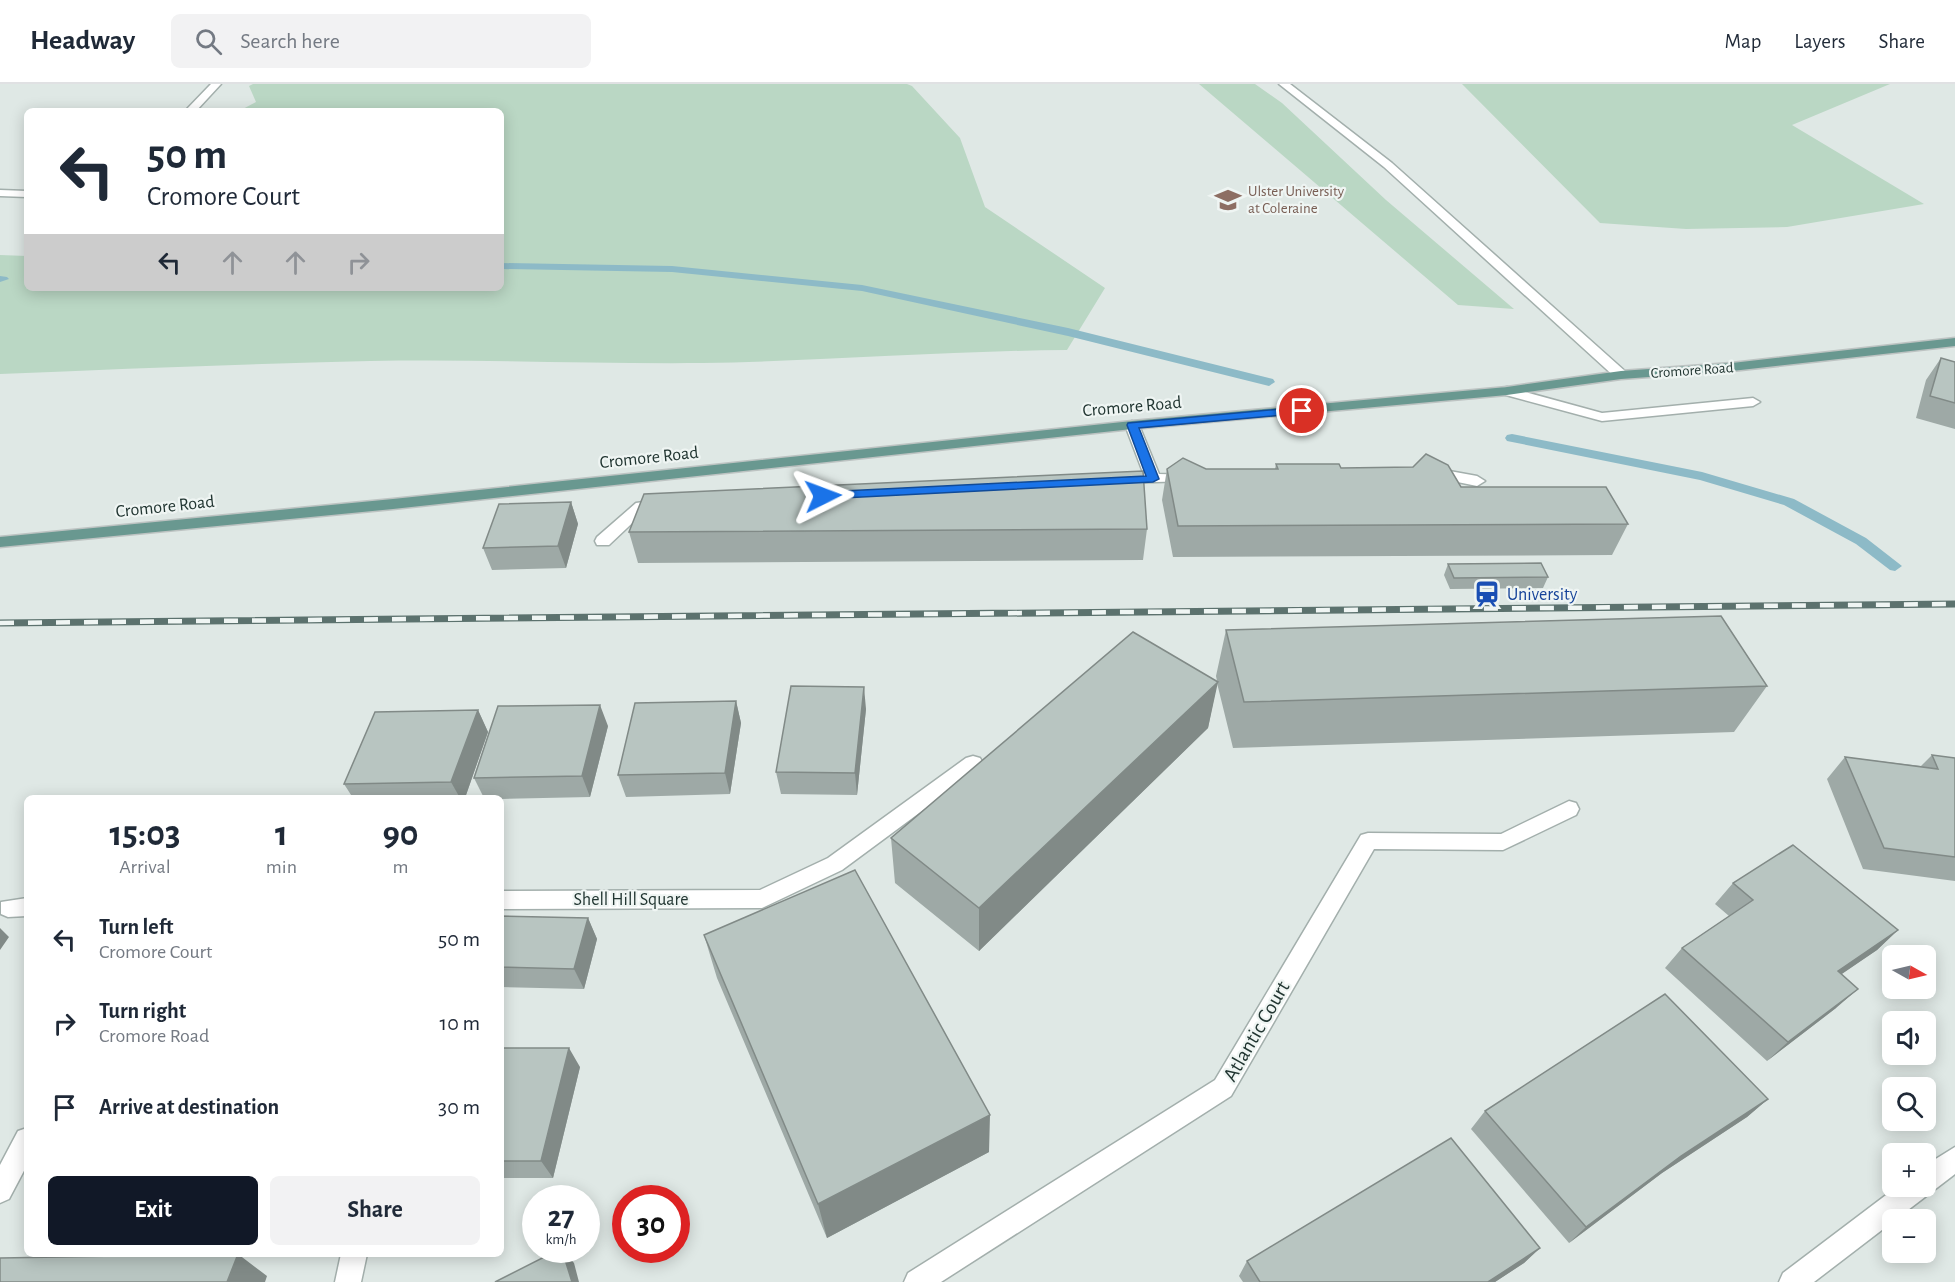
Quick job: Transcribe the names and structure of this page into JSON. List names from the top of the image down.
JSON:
{
  "streets": {
    "main road": ["Cromore Road"],
    "street": ["Shell Hill Square", "Atlantic Court"]
  },
  "places": {
    "school or university": ["Ulster University at Coleraine"],
    "station": ["University"]
  },
  "north": "right",
  "page": {
    "header": "Headway",
    "search": "Search here",
    "nav": ["Map", "Layers", "Share"],
    "turn": ["50 m", "Cromore Court"],
    "eta": [
      "15:03",
      "Arrival",
      "1",
      "min",
      "90",
      "m"
    ],
    "list": [
      {
        "name": "Turn left",
        "note": "Cromore Court",
        "value": "50 m"
      },
      {
        "name": "Turn right",
        "note": "Cromore Road",
        "value": "10 m"
      },
      {
        "name": "Arrive at destination",
        "value": "30 m"
      }
    ],
    "map_buttons": ["+", "−"],
    "buttons": ["Exit", "Share"],
    "speed": "27 km/h",
    "limit": "30"
  }
}
